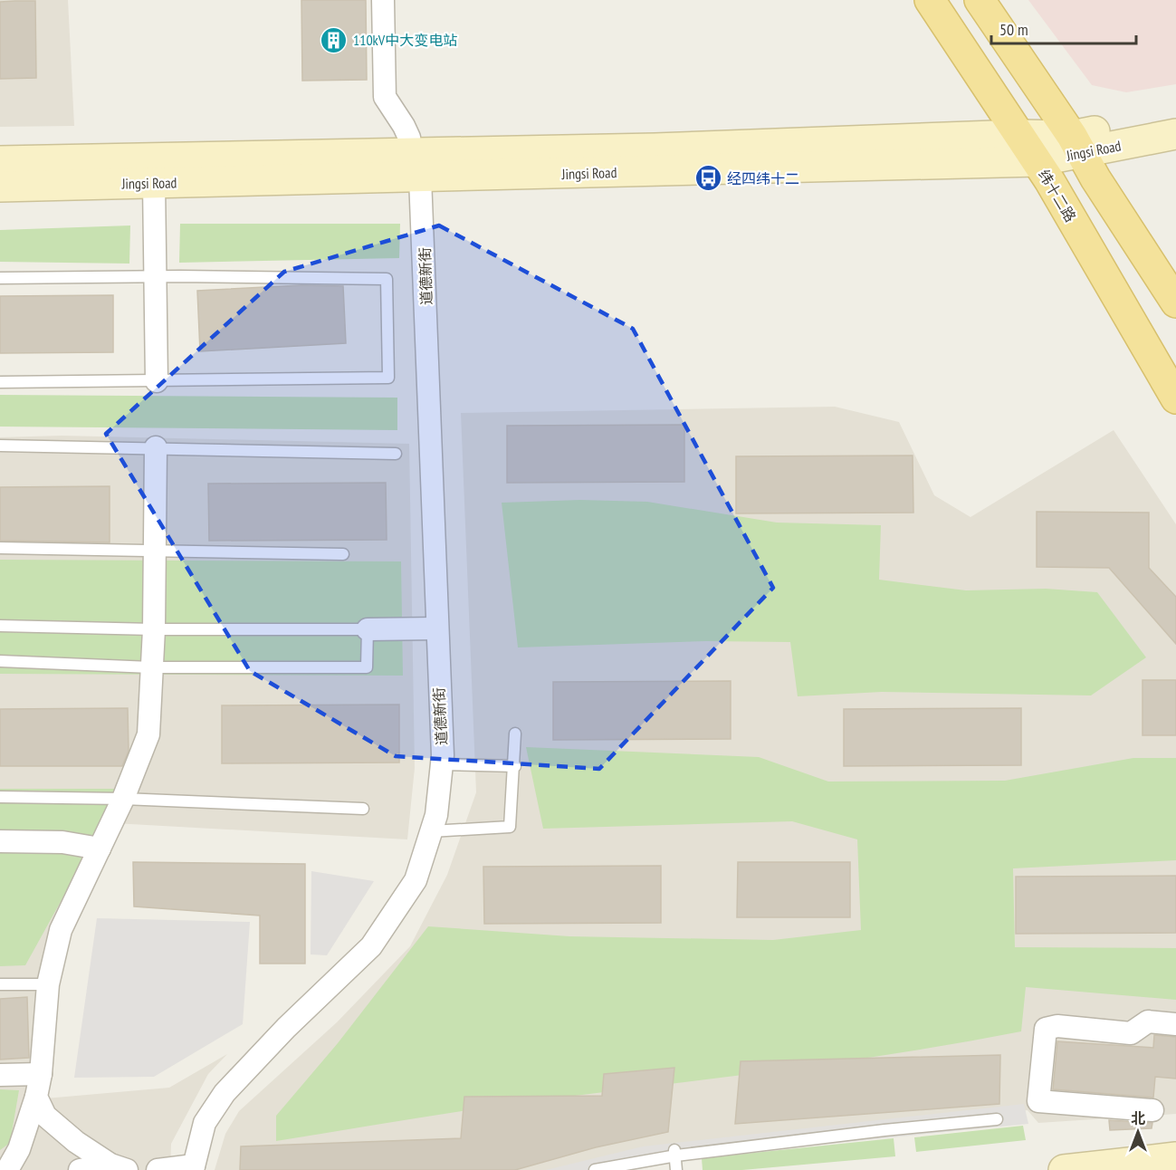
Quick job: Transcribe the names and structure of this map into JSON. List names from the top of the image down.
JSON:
{
  "streets": {
    "main road": ["Jingsi Road", "纬十二路"],
    "street": ["道德新街"]
  },
  "crossings": [
    ["Jingsi Road", "纬十二路"],
    ["Jingsi Road", "道德新街"]
  ],
  "places": {
    "building": ["110kV中大变电站"],
    "bus stop": ["经四纬十二"]
  },
  "scale_bar": "50 m",
  "north": "top"
}
